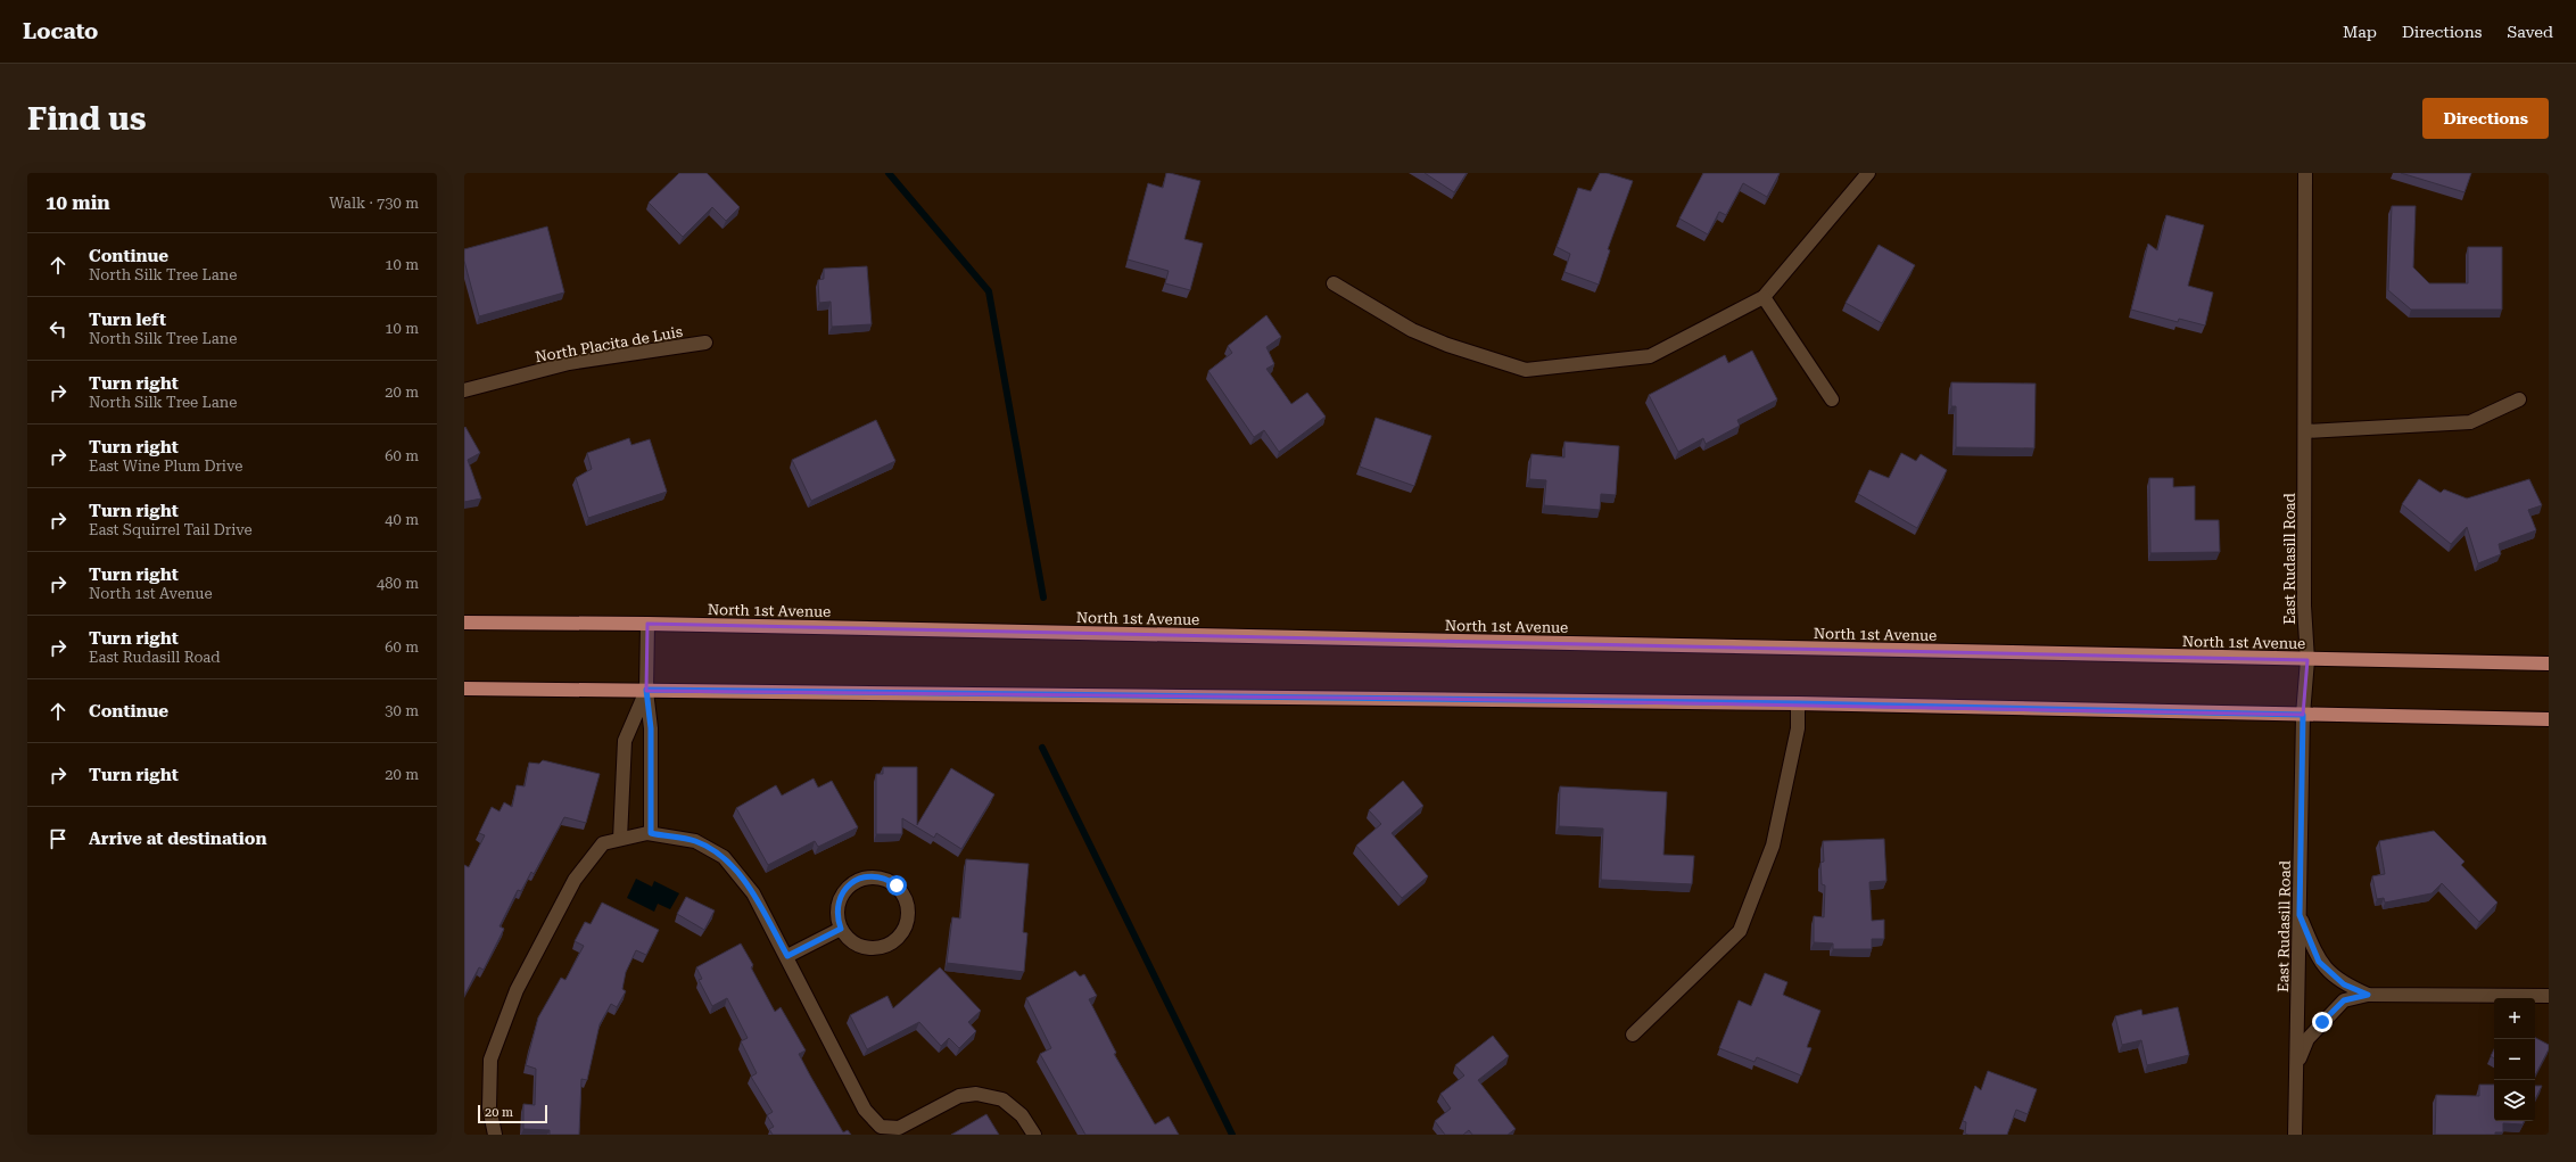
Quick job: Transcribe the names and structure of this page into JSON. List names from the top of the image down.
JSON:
{
  "streets": {
    "main road": ["North 1st Avenue"],
    "street": ["North Placita de Luis", "East Rudasill Road"]
  },
  "crossings": [
    ["East Rudasill Road", "North 1st Avenue"]
  ],
  "scale_bar": "20 m",
  "page": {
    "header": "Locato",
    "nav": ["Map", "Directions", "Saved"],
    "buttons": "Directions",
    "title": "Find us",
    "heading": ["10 min", "Walk · 730 m"],
    "list": [
      ["Continue", "North Silk Tree Lane", "10 m"],
      ["Turn left", "North Silk Tree Lane", "10 m"],
      ["Turn right", "North Silk Tree Lane", "20 m"],
      ["Turn right", "East Wine Plum Drive", "60 m"],
      ["Turn right", "East Squirrel Tail Drive", "40 m"],
      ["Turn right", "North 1st Avenue", "480 m"],
      ["Turn right", "East Rudasill Road", "60 m"],
      ["Continue", "30 m"],
      ["Turn right", "20 m"],
      "Arrive at destination"
    ],
    "map_buttons": ["+", "−"],
    "scale": "20 m"
  }
}
